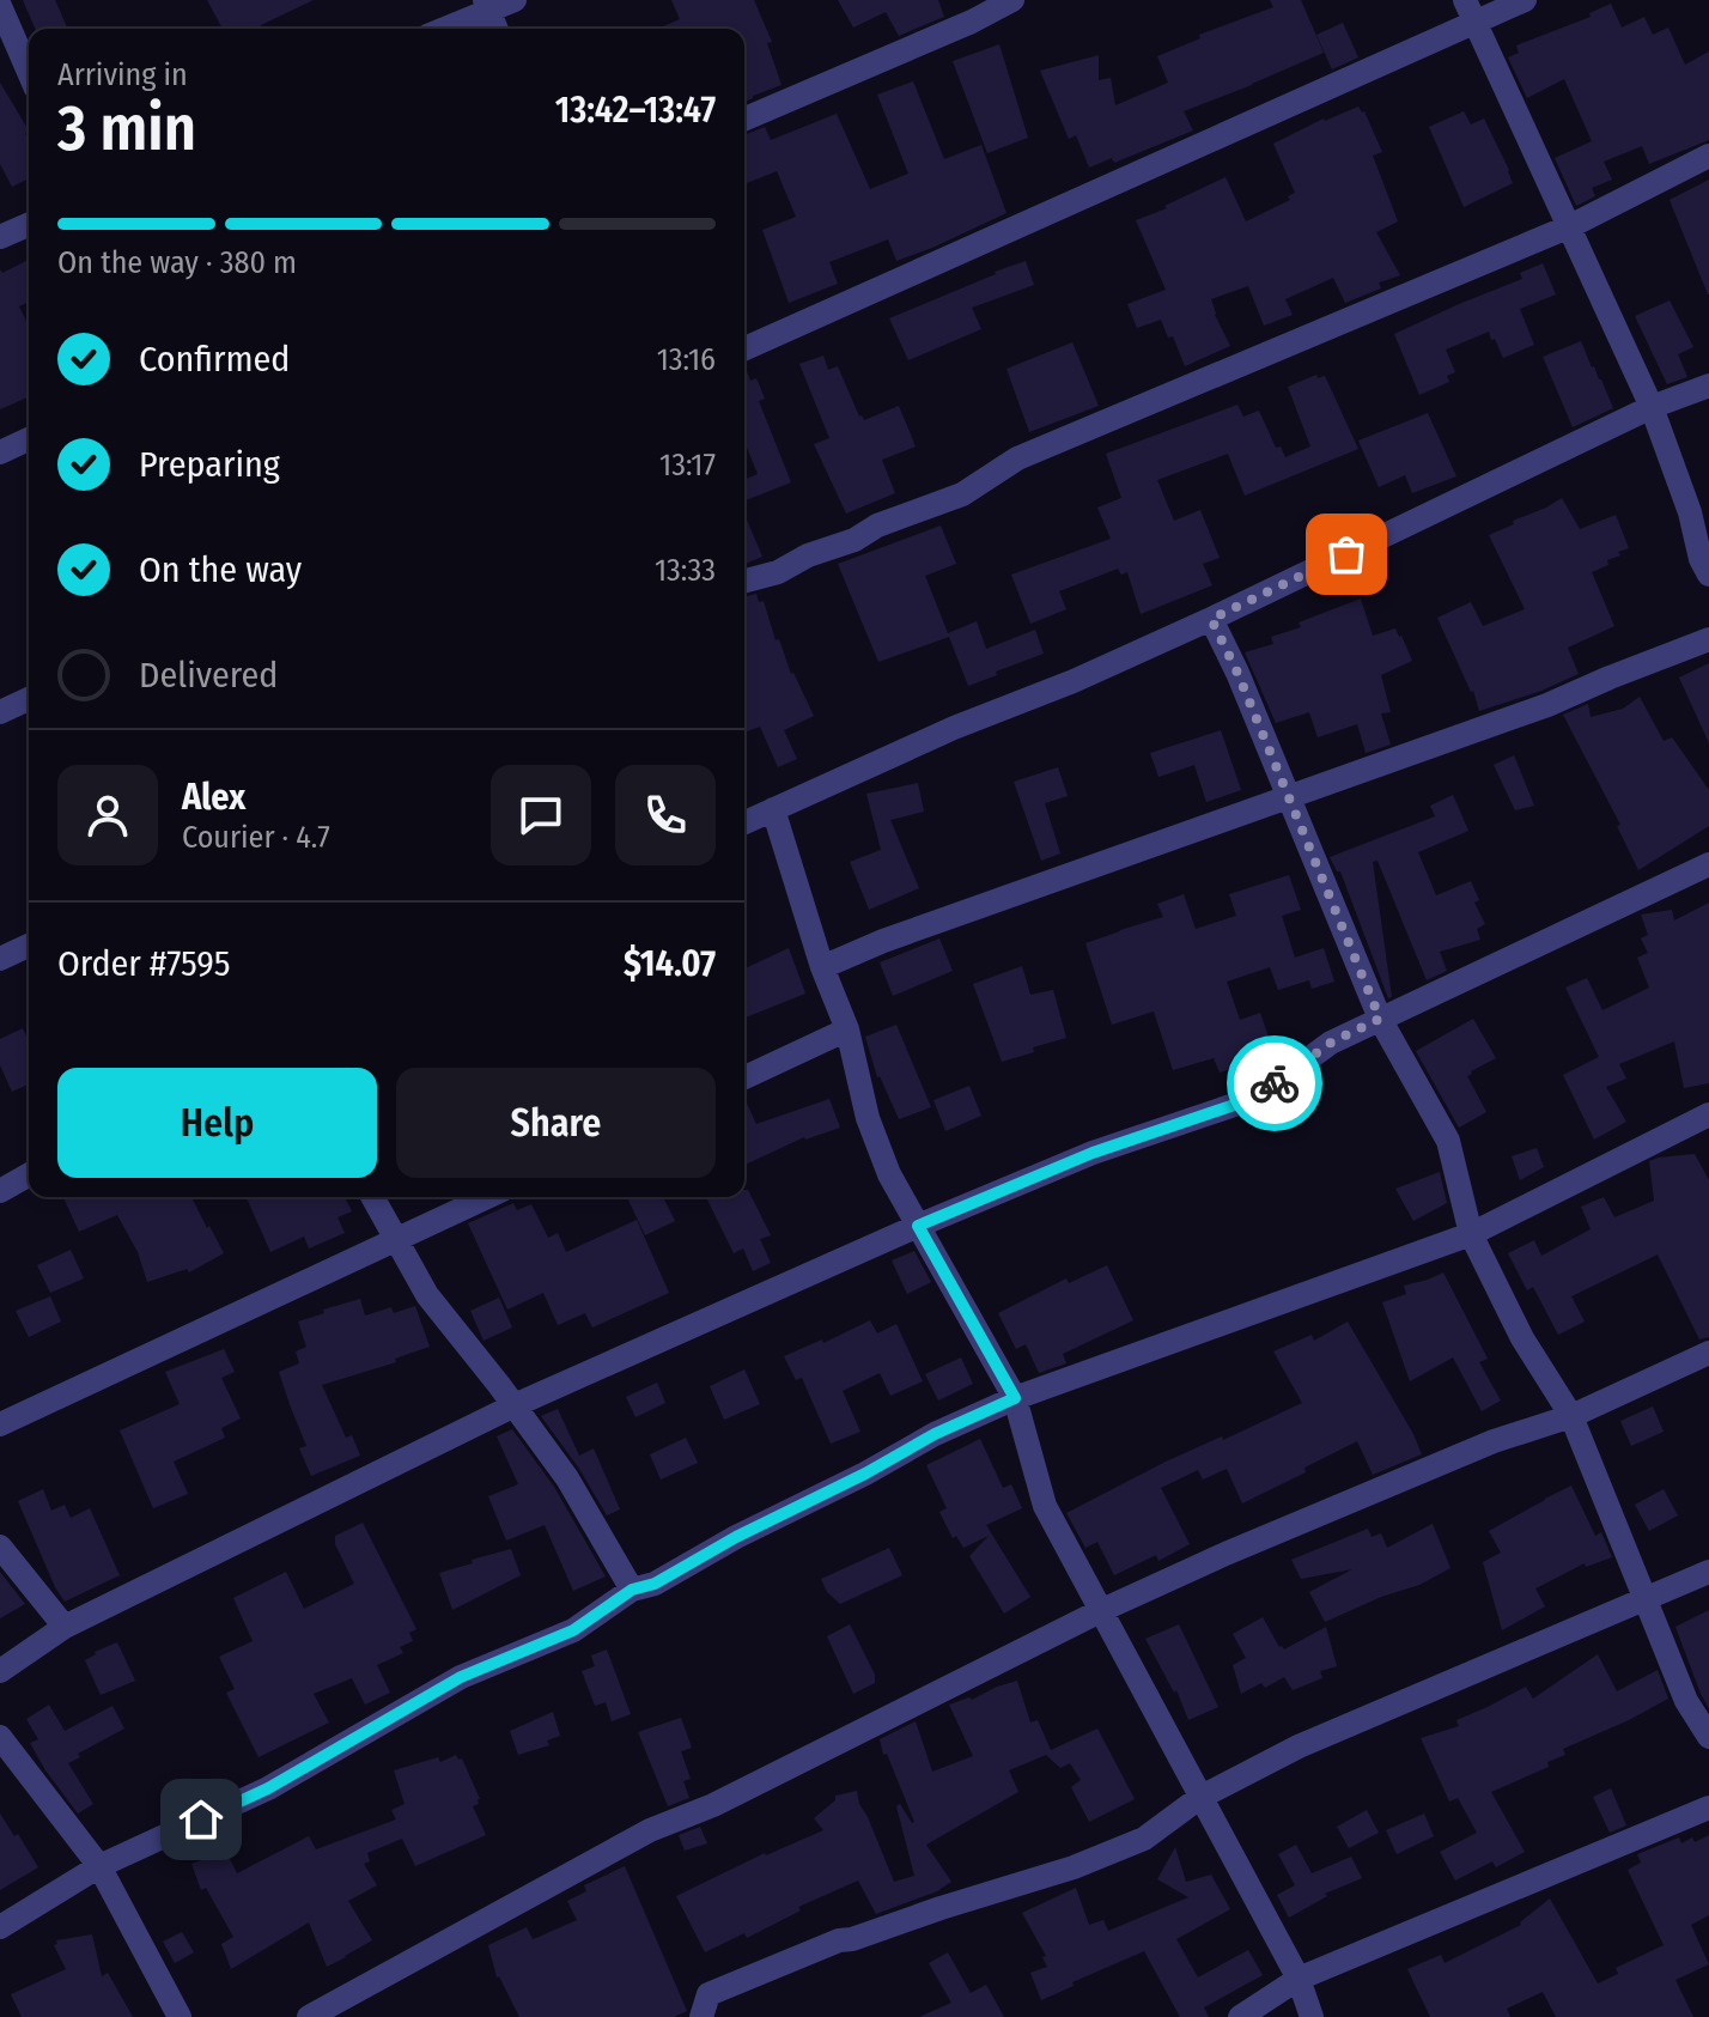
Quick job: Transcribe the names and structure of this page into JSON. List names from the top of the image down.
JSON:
{
  "page": {
    "heading": ["3 min", "Arriving in", "13:42–13:47"],
    "panel": [
      "Alex",
      "Courier · 4.7",
      "Order #7595",
      "$14.07"
    ],
    "bar": "On the way · 380 m",
    "list": [
      ["Confirmed", "13:16"],
      ["Preparing", "13:17"],
      ["On the way", "13:33"],
      "Delivered"
    ],
    "buttons": ["Help", "Share"]
  }
}
